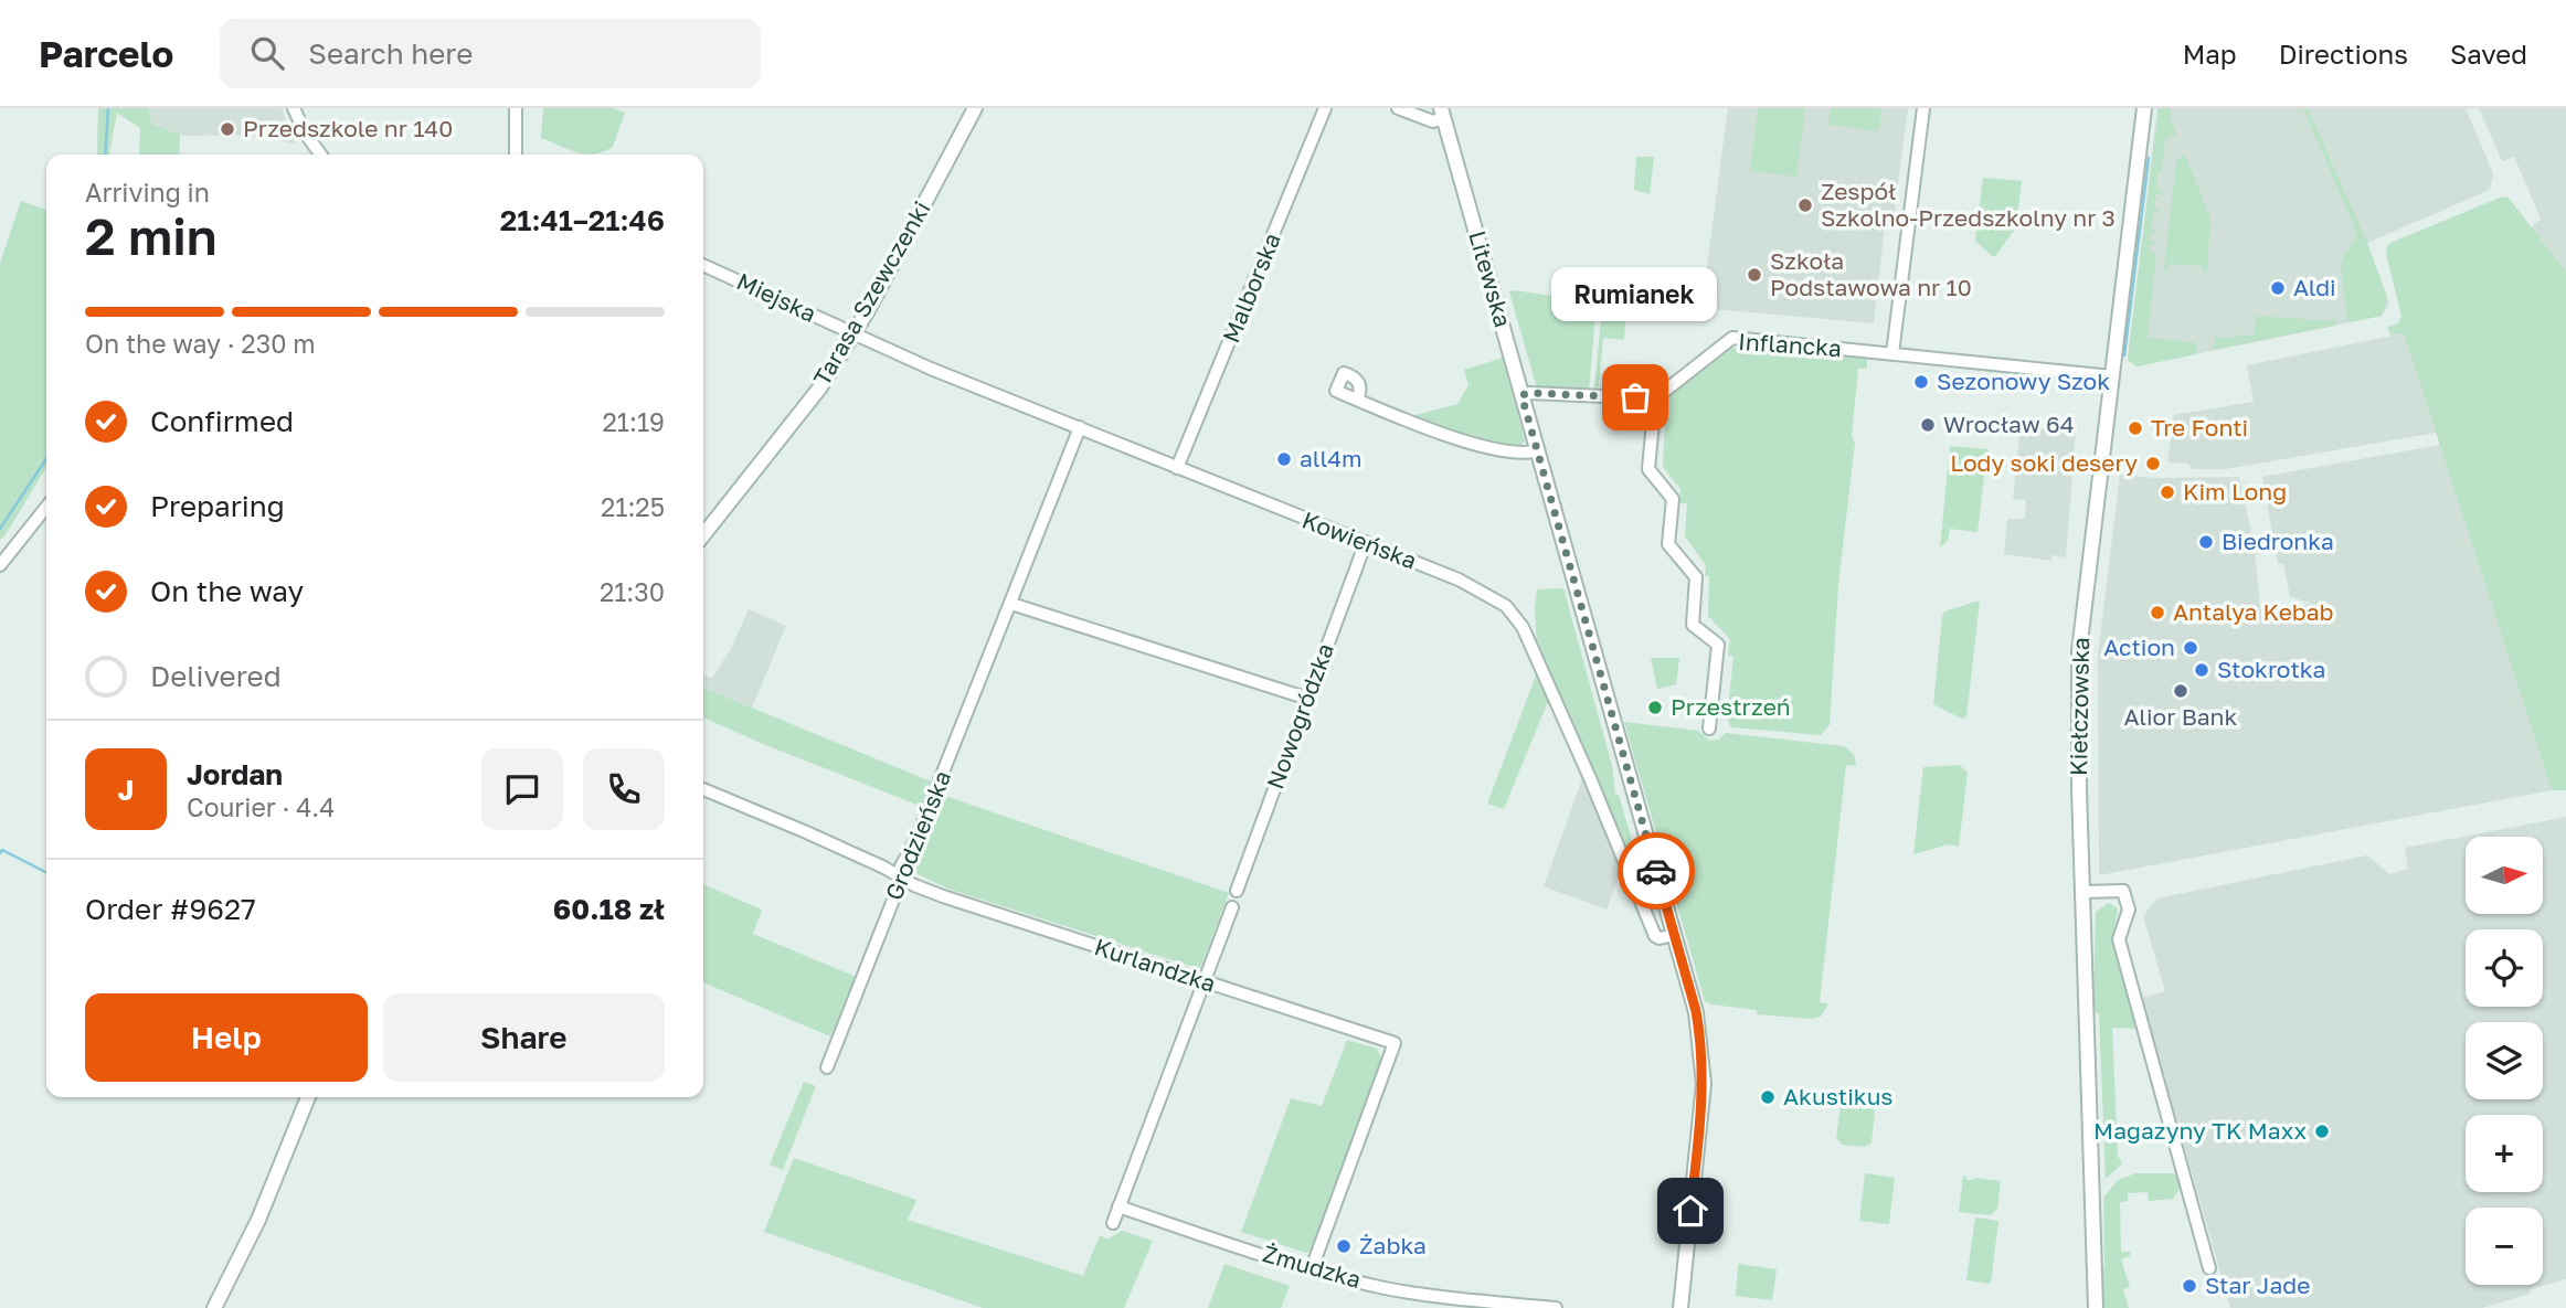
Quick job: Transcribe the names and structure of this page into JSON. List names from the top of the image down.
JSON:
{
  "streets": {
    "street": [
      "Litewska",
      "Malborska",
      "Tarasa Szewczenki",
      "Miejska",
      "Inflancka",
      "Kowieńska",
      "Kiełczowska",
      "Nowogródzka",
      "Grodzieńska",
      "Kurlandzka",
      "Żmudzka"
    ]
  },
  "crossings": [
    ["Litewska", "Kowieńska"],
    ["Malborska", "Kowieńska"],
    ["Tarasa Szewczenki", "Miejska"],
    ["Tarasa Szewczenki", "Kowieńska"],
    ["Miejska", "Kowieńska"],
    ["Inflancka", "Kiełczowska"],
    ["Kowieńska", "Nowogródzka"],
    ["Kowieńska", "Grodzieńska"],
    ["Grodzieńska", "Kurlandzka"],
    ["Kurlandzka", "Żmudzka"]
  ],
  "places": [
    "Przedszkole nr 140",
    "Zespół Szkolno-Przedszkolny nr 3",
    "Szkoła Podstawowa nr 10",
    "Aldi",
    "Sezonowy Szok",
    "Rumianek",
    "Wrocław 64",
    "Tre Fonti",
    "all4m",
    "Lody soki desery",
    "Kim Long",
    "Biedronka",
    "Antalya Kebab",
    "Action",
    "Stokrotka",
    "Alior Bank",
    "Przestrzeń",
    "Akustikus",
    "Magazyny TK Maxx",
    "Żabka",
    "Star Jade"
  ],
  "north": "right",
  "page": {
    "header": "Parcelo",
    "search": "Search here",
    "nav": ["Map", "Directions", "Saved"],
    "heading": ["2 min", "Arriving in", "21:41–21:46"],
    "panel": [
      "Jordan",
      "Courier · 4.4",
      "Order #9627",
      "60.18 zł"
    ],
    "bubble": "Rumianek",
    "bar": "On the way · 230 m",
    "list": [
      ["Confirmed", "21:19"],
      ["Preparing", "21:25"],
      ["On the way", "21:30"],
      "Delivered"
    ],
    "round": "J",
    "map_buttons": ["+", "−"],
    "buttons": ["Help", "Share"]
  }
}
